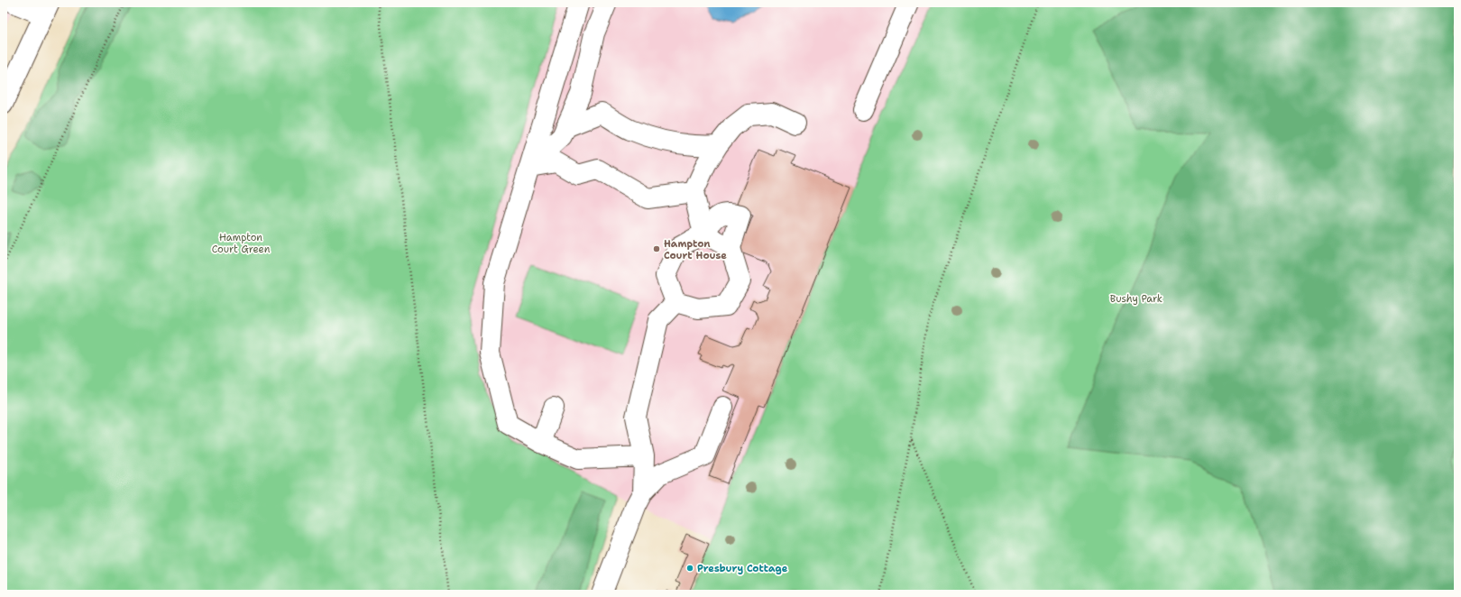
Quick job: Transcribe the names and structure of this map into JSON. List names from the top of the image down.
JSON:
{
  "parks": ["Hampton Court Green", "Bushy Park"],
  "places": ["Hampton Court House", "Presbury Cottage"]
}
